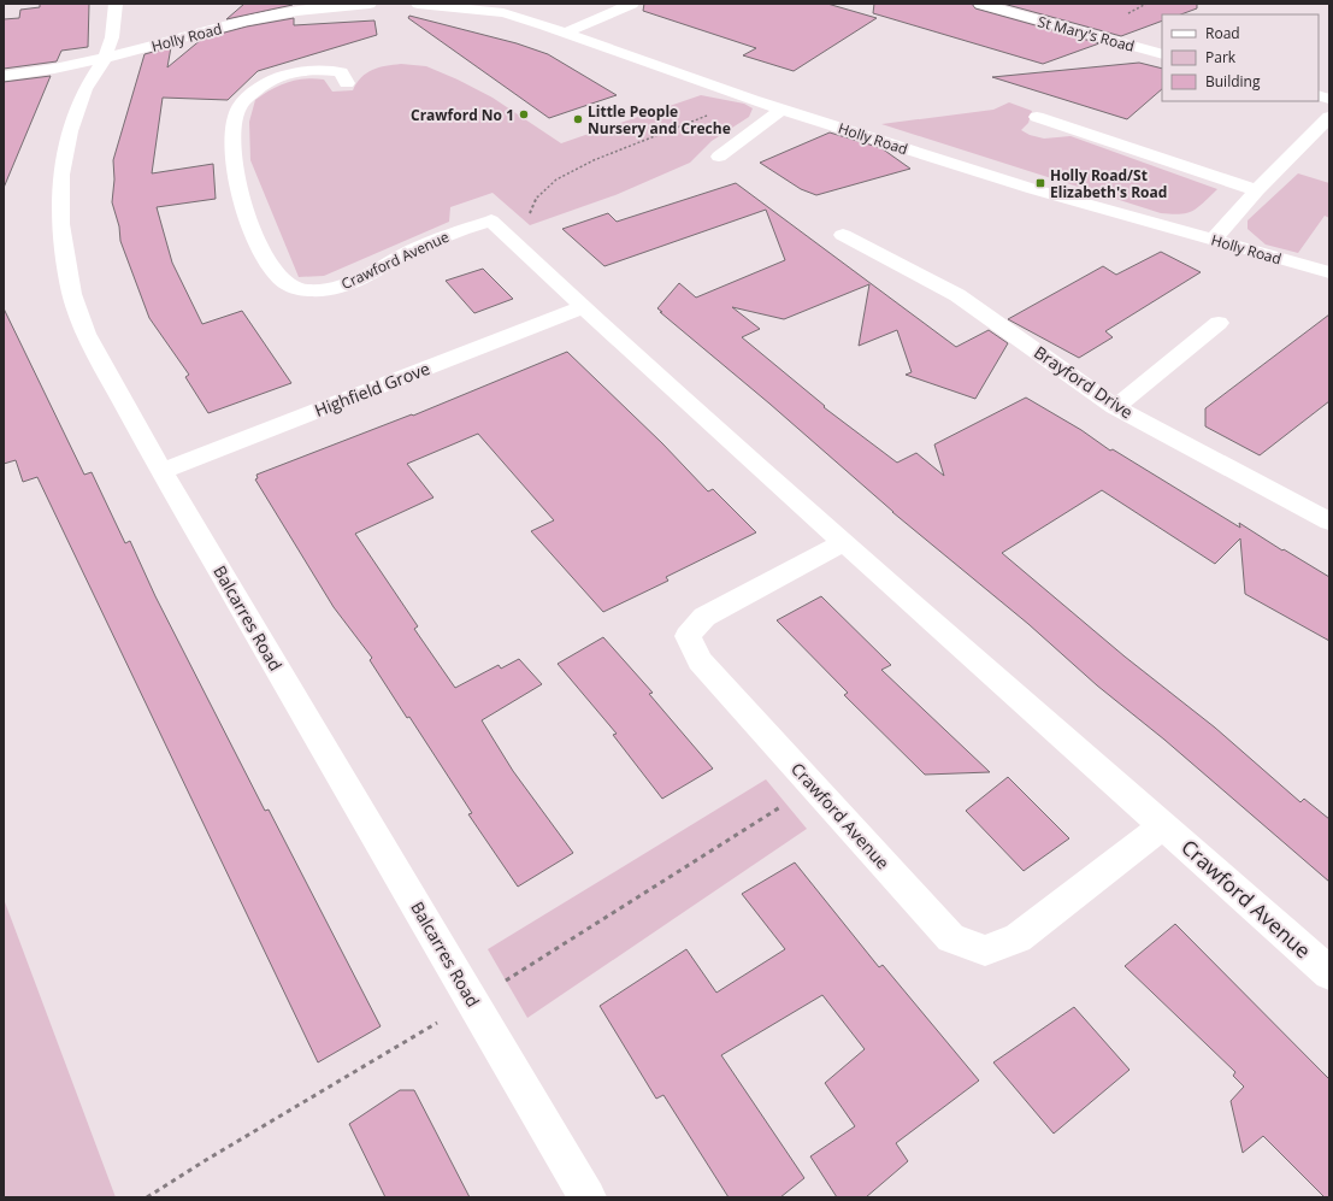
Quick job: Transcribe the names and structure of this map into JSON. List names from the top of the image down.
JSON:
{
  "streets": {
    "street": [
      "St Mary's Road",
      "Holly Road",
      "Crawford Avenue",
      "Brayford Drive",
      "Highfield Grove",
      "Balcarres Road"
    ]
  },
  "crossings": [
    ["Holly Road", "Balcarres Road"],
    ["Crawford Avenue", "Highfield Grove"],
    ["Highfield Grove", "Balcarres Road"]
  ],
  "places": {
    "other": ["Crawford No 1", "Little People Nursery and Creche"],
    "transit": ["Holly Road/St Elizabeth's Road"]
  },
  "legend": ["Road", "Park", "Building"]
}
